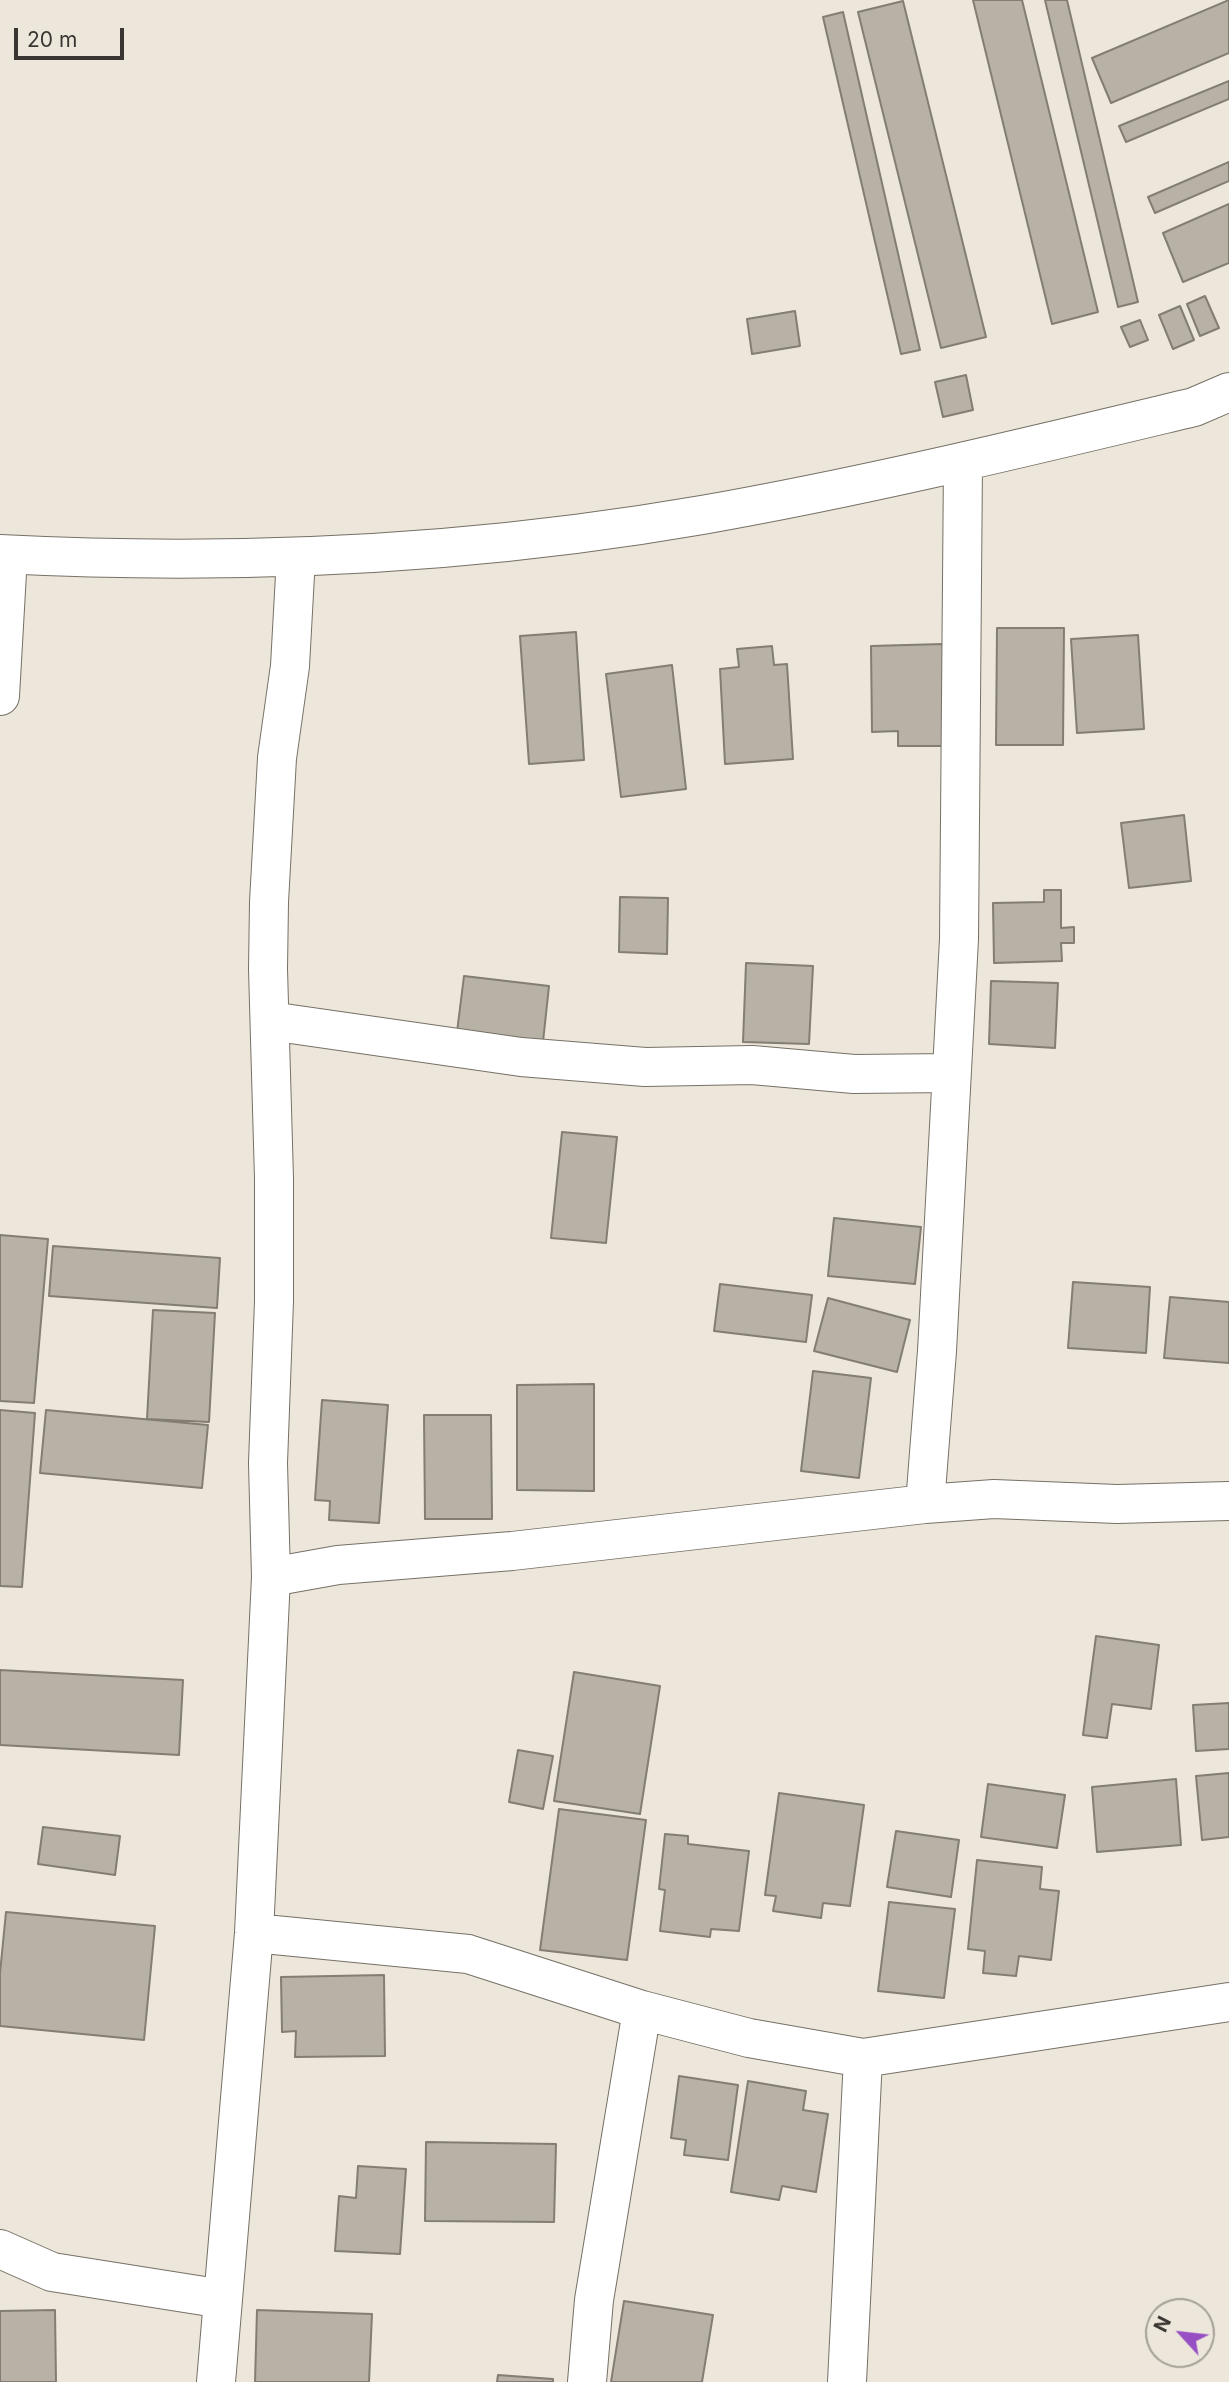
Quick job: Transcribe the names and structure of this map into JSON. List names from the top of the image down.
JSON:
{
  "scale_bar": "20 m",
  "north": "top left"
}
